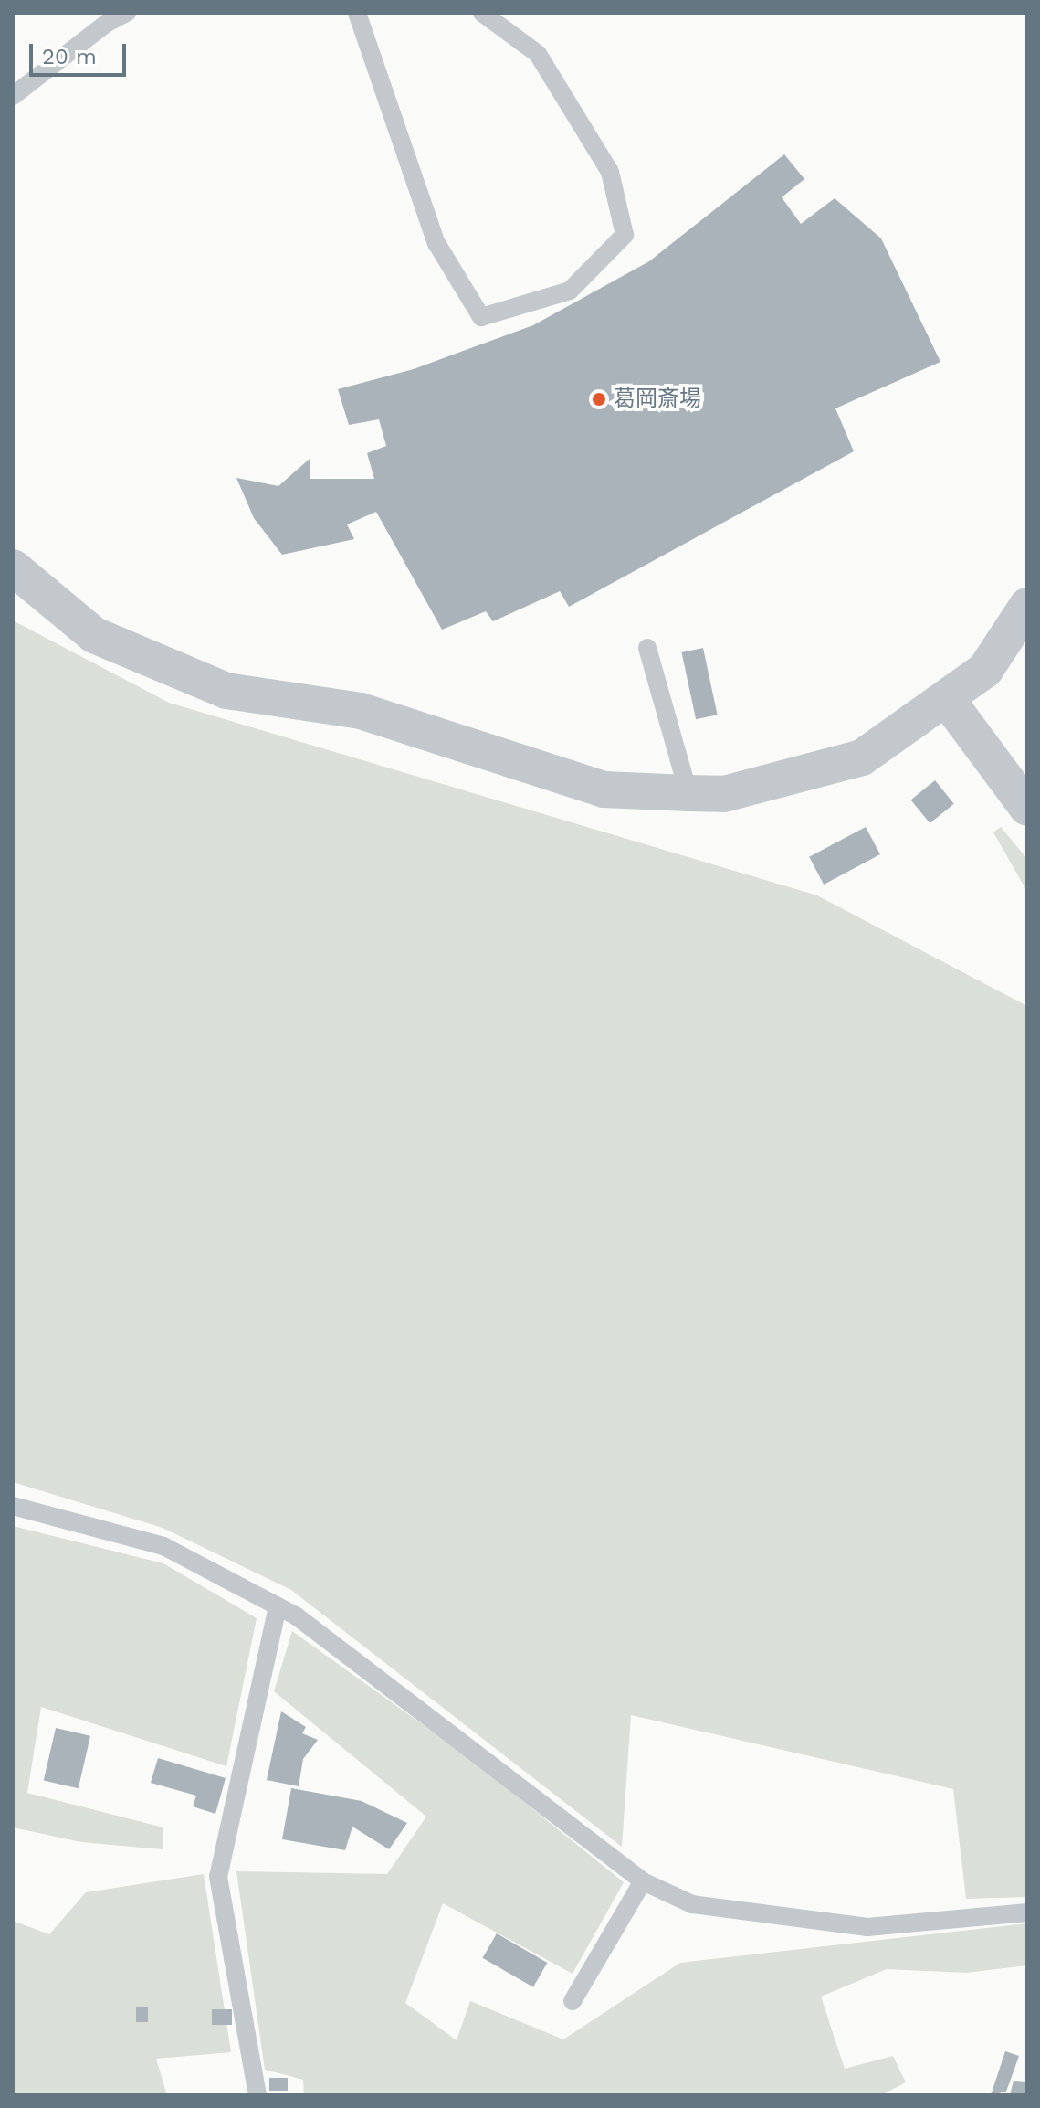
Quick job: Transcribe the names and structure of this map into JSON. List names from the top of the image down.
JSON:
{
  "places": ["葛岡斎場"],
  "scale_bar": "20 m"
}
